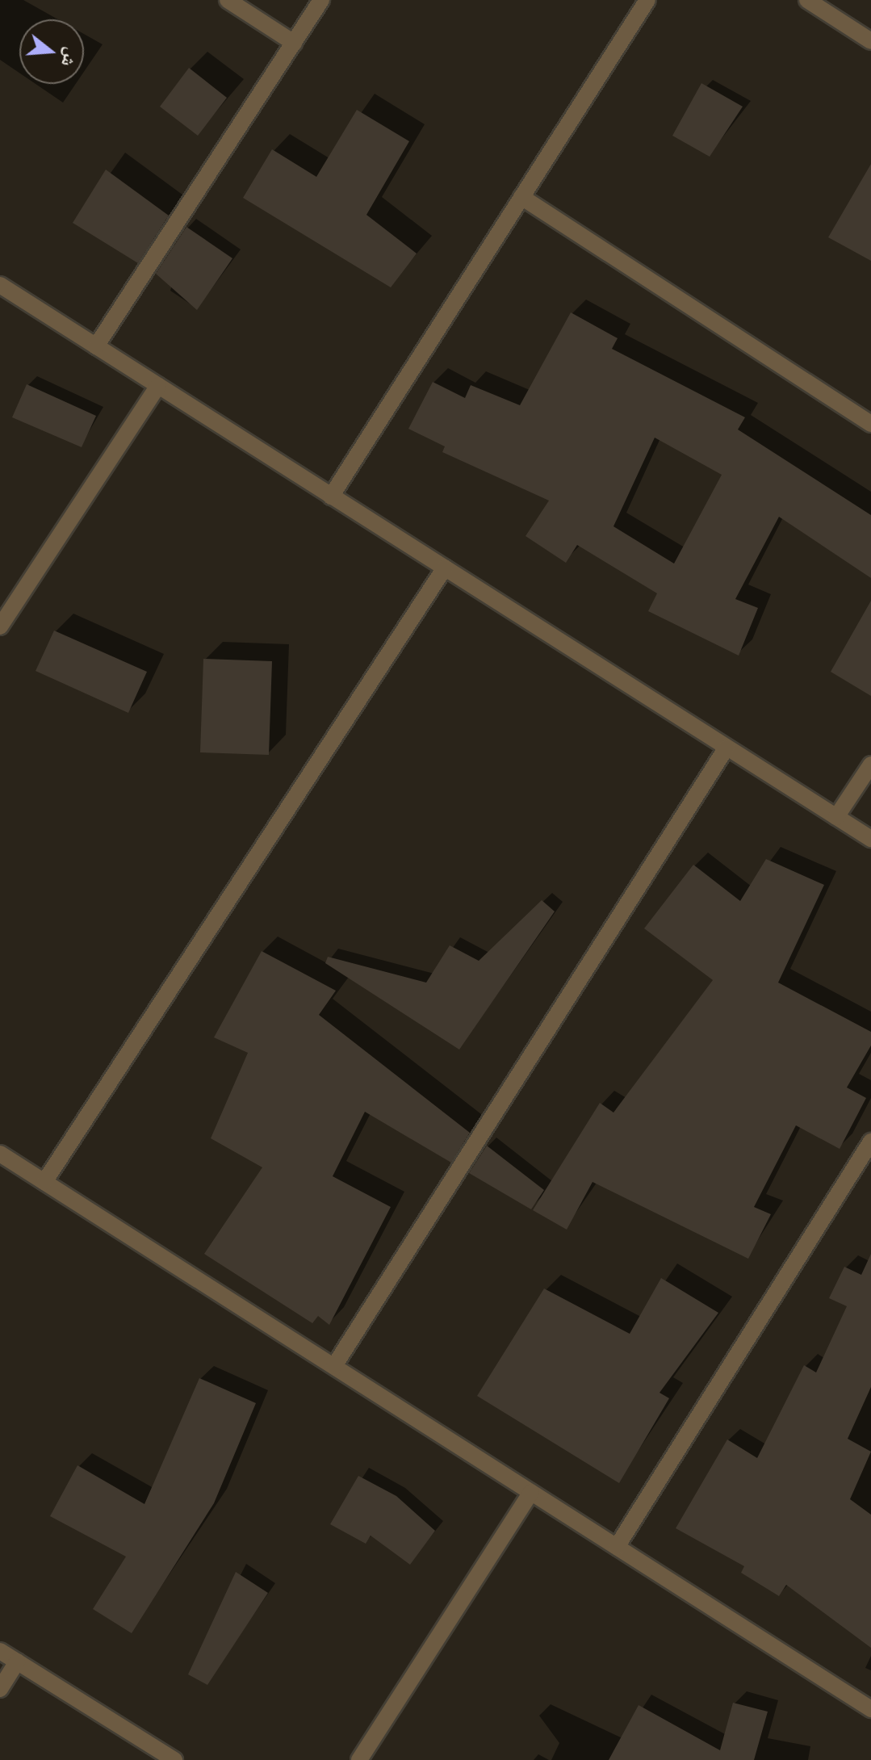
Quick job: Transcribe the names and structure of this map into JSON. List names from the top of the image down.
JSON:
{
  "north": "right"
}
